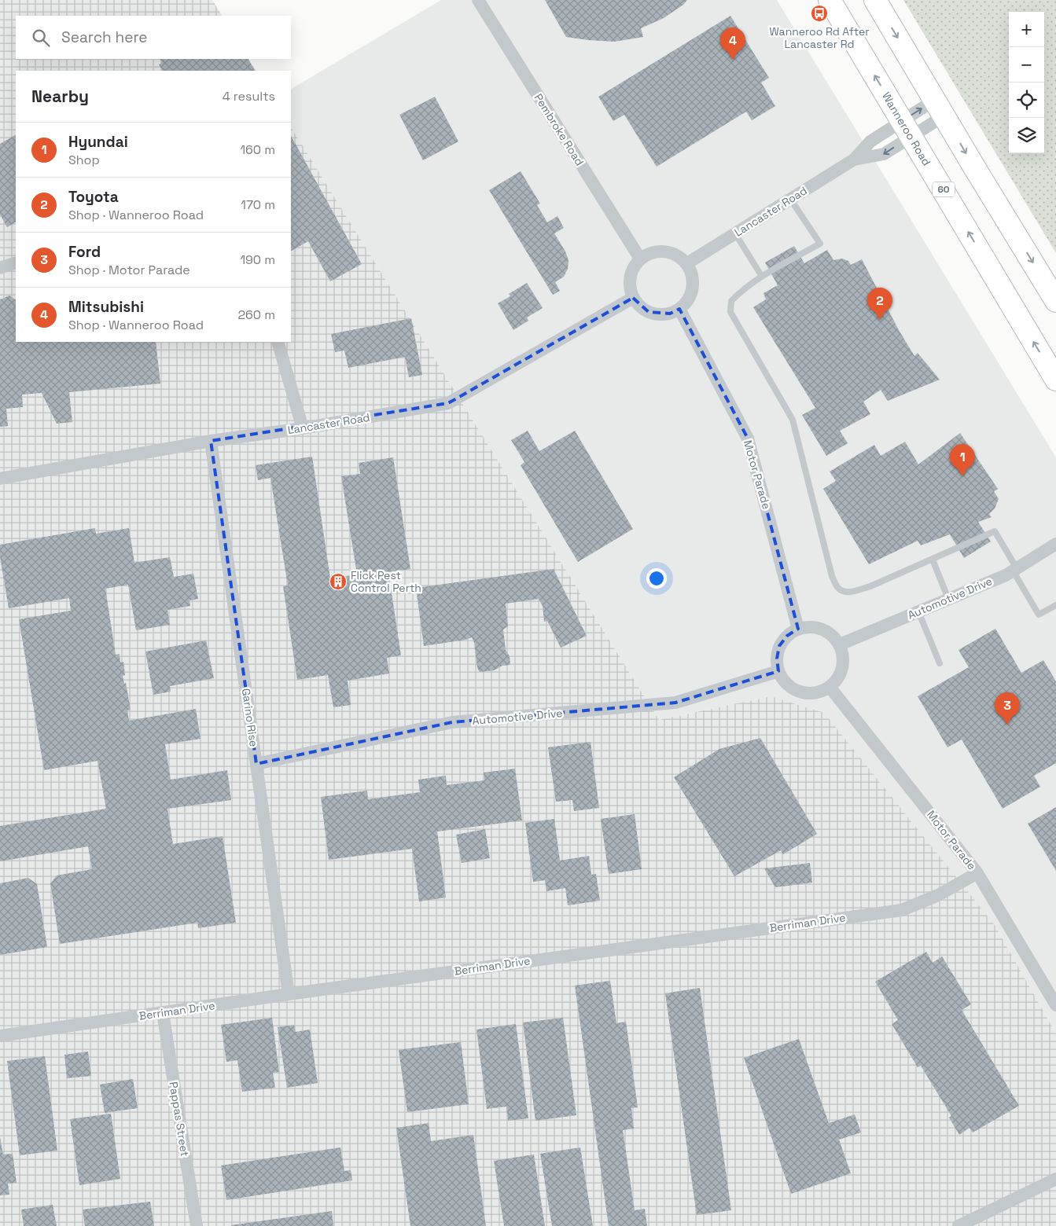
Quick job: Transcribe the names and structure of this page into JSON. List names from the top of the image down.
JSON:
{
  "streets": {
    "highway": ["Wanneroo Road", "60"],
    "street": [
      "Pembroke Road",
      "Lancaster Road",
      "Motor Parade",
      "Automotive Drive",
      "Garino Rise",
      "Berriman Drive",
      "Pappas Street"
    ]
  },
  "crossings": [
    ["Wanneroo Road", "Lancaster Road"],
    ["Pembroke Road", "Lancaster Road"],
    ["Pembroke Road", "Motor Parade"],
    ["Lancaster Road", "Motor Parade"],
    ["Lancaster Road", "Garino Rise"],
    ["Motor Parade", "Automotive Drive"],
    ["Motor Parade", "Berriman Drive"],
    ["Automotive Drive", "Garino Rise"],
    ["Garino Rise", "Berriman Drive"],
    ["Berriman Drive", "Pappas Street"]
  ],
  "places": {
    "bus stop": ["Wanneroo Rd After Lancaster Rd"],
    "building": ["Flick Pest Control Perth"]
  },
  "page": {
    "map_buttons": ["+", "−"],
    "search": "Search here",
    "pins": [
      "4",
      "2",
      "1",
      "3"
    ],
    "heading": ["Nearby", "4 results"],
    "list": [
      {
        "mark": "1",
        "name": "Hyundai",
        "note": "Shop",
        "value": "160 m"
      },
      {
        "mark": "2",
        "name": "Toyota",
        "note": "Shop · Wanneroo Road",
        "value": "170 m"
      },
      {
        "mark": "3",
        "name": "Ford",
        "note": "Shop · Motor Parade",
        "value": "190 m"
      },
      {
        "mark": "4",
        "name": "Mitsubishi",
        "note": "Shop · Wanneroo Road",
        "value": "260 m"
      }
    ]
  }
}
